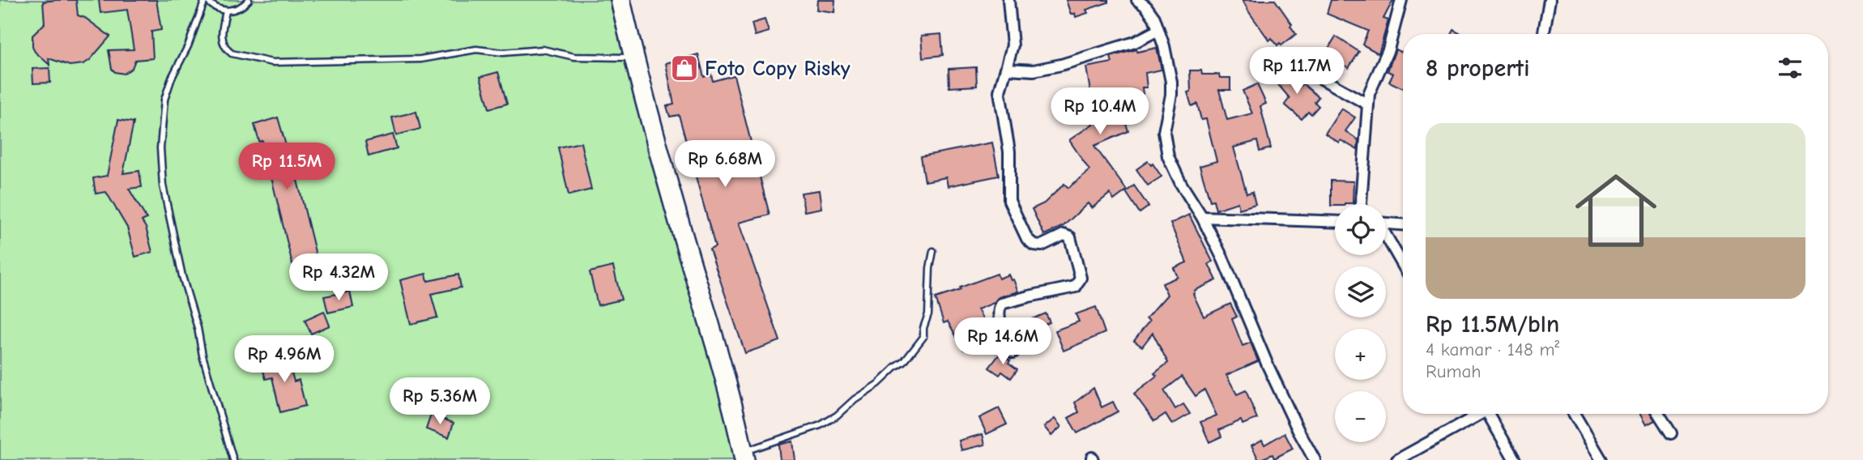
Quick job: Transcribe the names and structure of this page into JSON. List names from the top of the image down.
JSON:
{
  "places": {
    "shop": ["Foto Copy Risky"]
  },
  "page": {
    "heading": "8 properti",
    "price": [
      "Rp 11.7M",
      "Rp 10.4M",
      "Rp 6.68M",
      "Rp 11.5M",
      "Rp 4.32M",
      "Rp 14.6M",
      "Rp 4.96M",
      "Rp 5.36M"
    ],
    "list": [
      {
        "name": "Rp 11.5M/bln",
        "note": "4 kamar · 148 m² · Rumah"
      }
    ],
    "map_buttons": ["+", "−"]
  }
}
